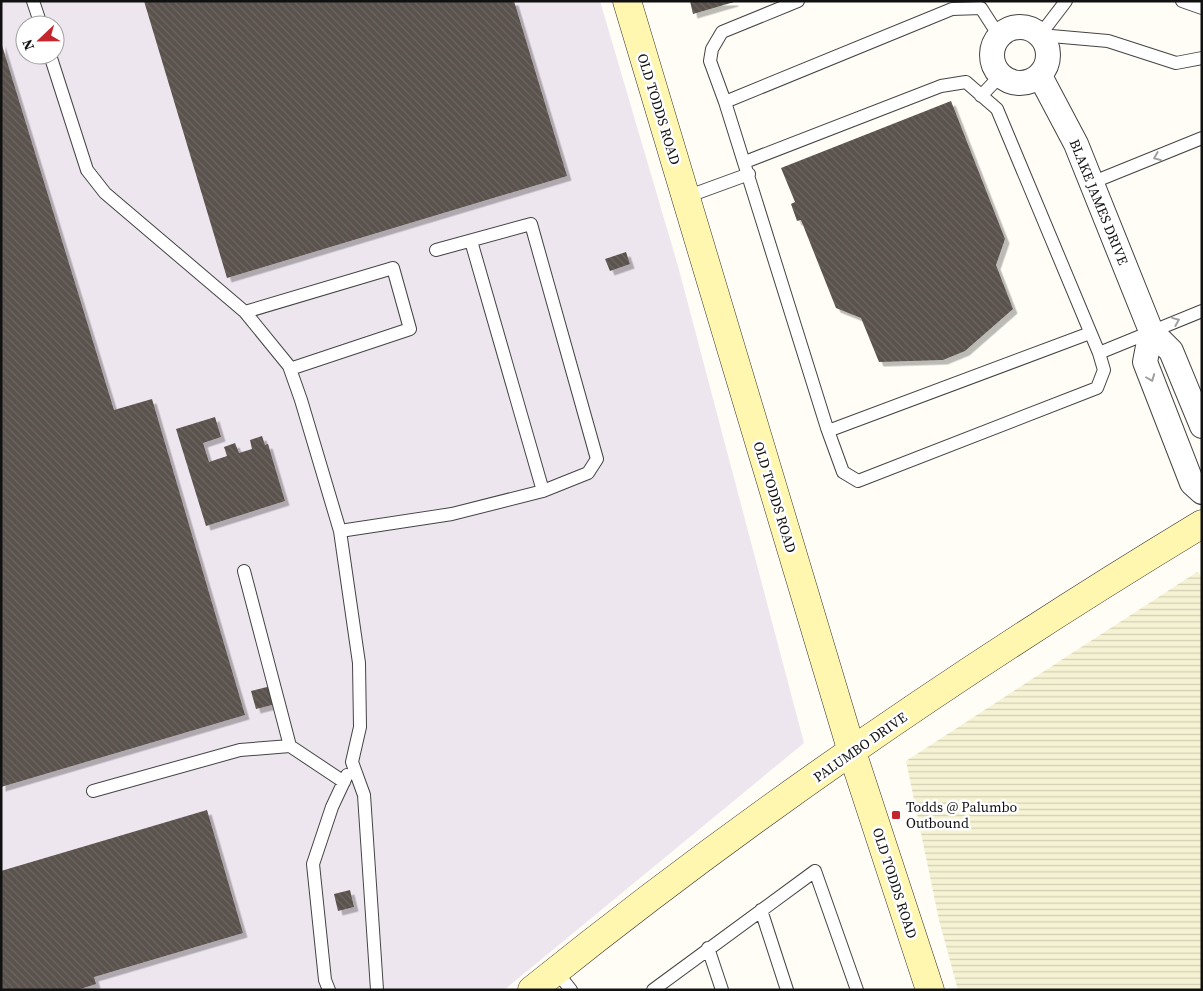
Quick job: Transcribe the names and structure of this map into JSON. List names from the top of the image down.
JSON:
{
  "streets": {
    "main road": ["OLD TODDS ROAD", "PALUMBO DRIVE"],
    "street": ["BLAKE JAMES DRIVE"]
  },
  "crossings": [
    ["OLD TODDS ROAD", "PALUMBO DRIVE"]
  ],
  "places": {
    "transit": ["Todds @ Palumbo Outbound"]
  },
  "north": "left"
}
